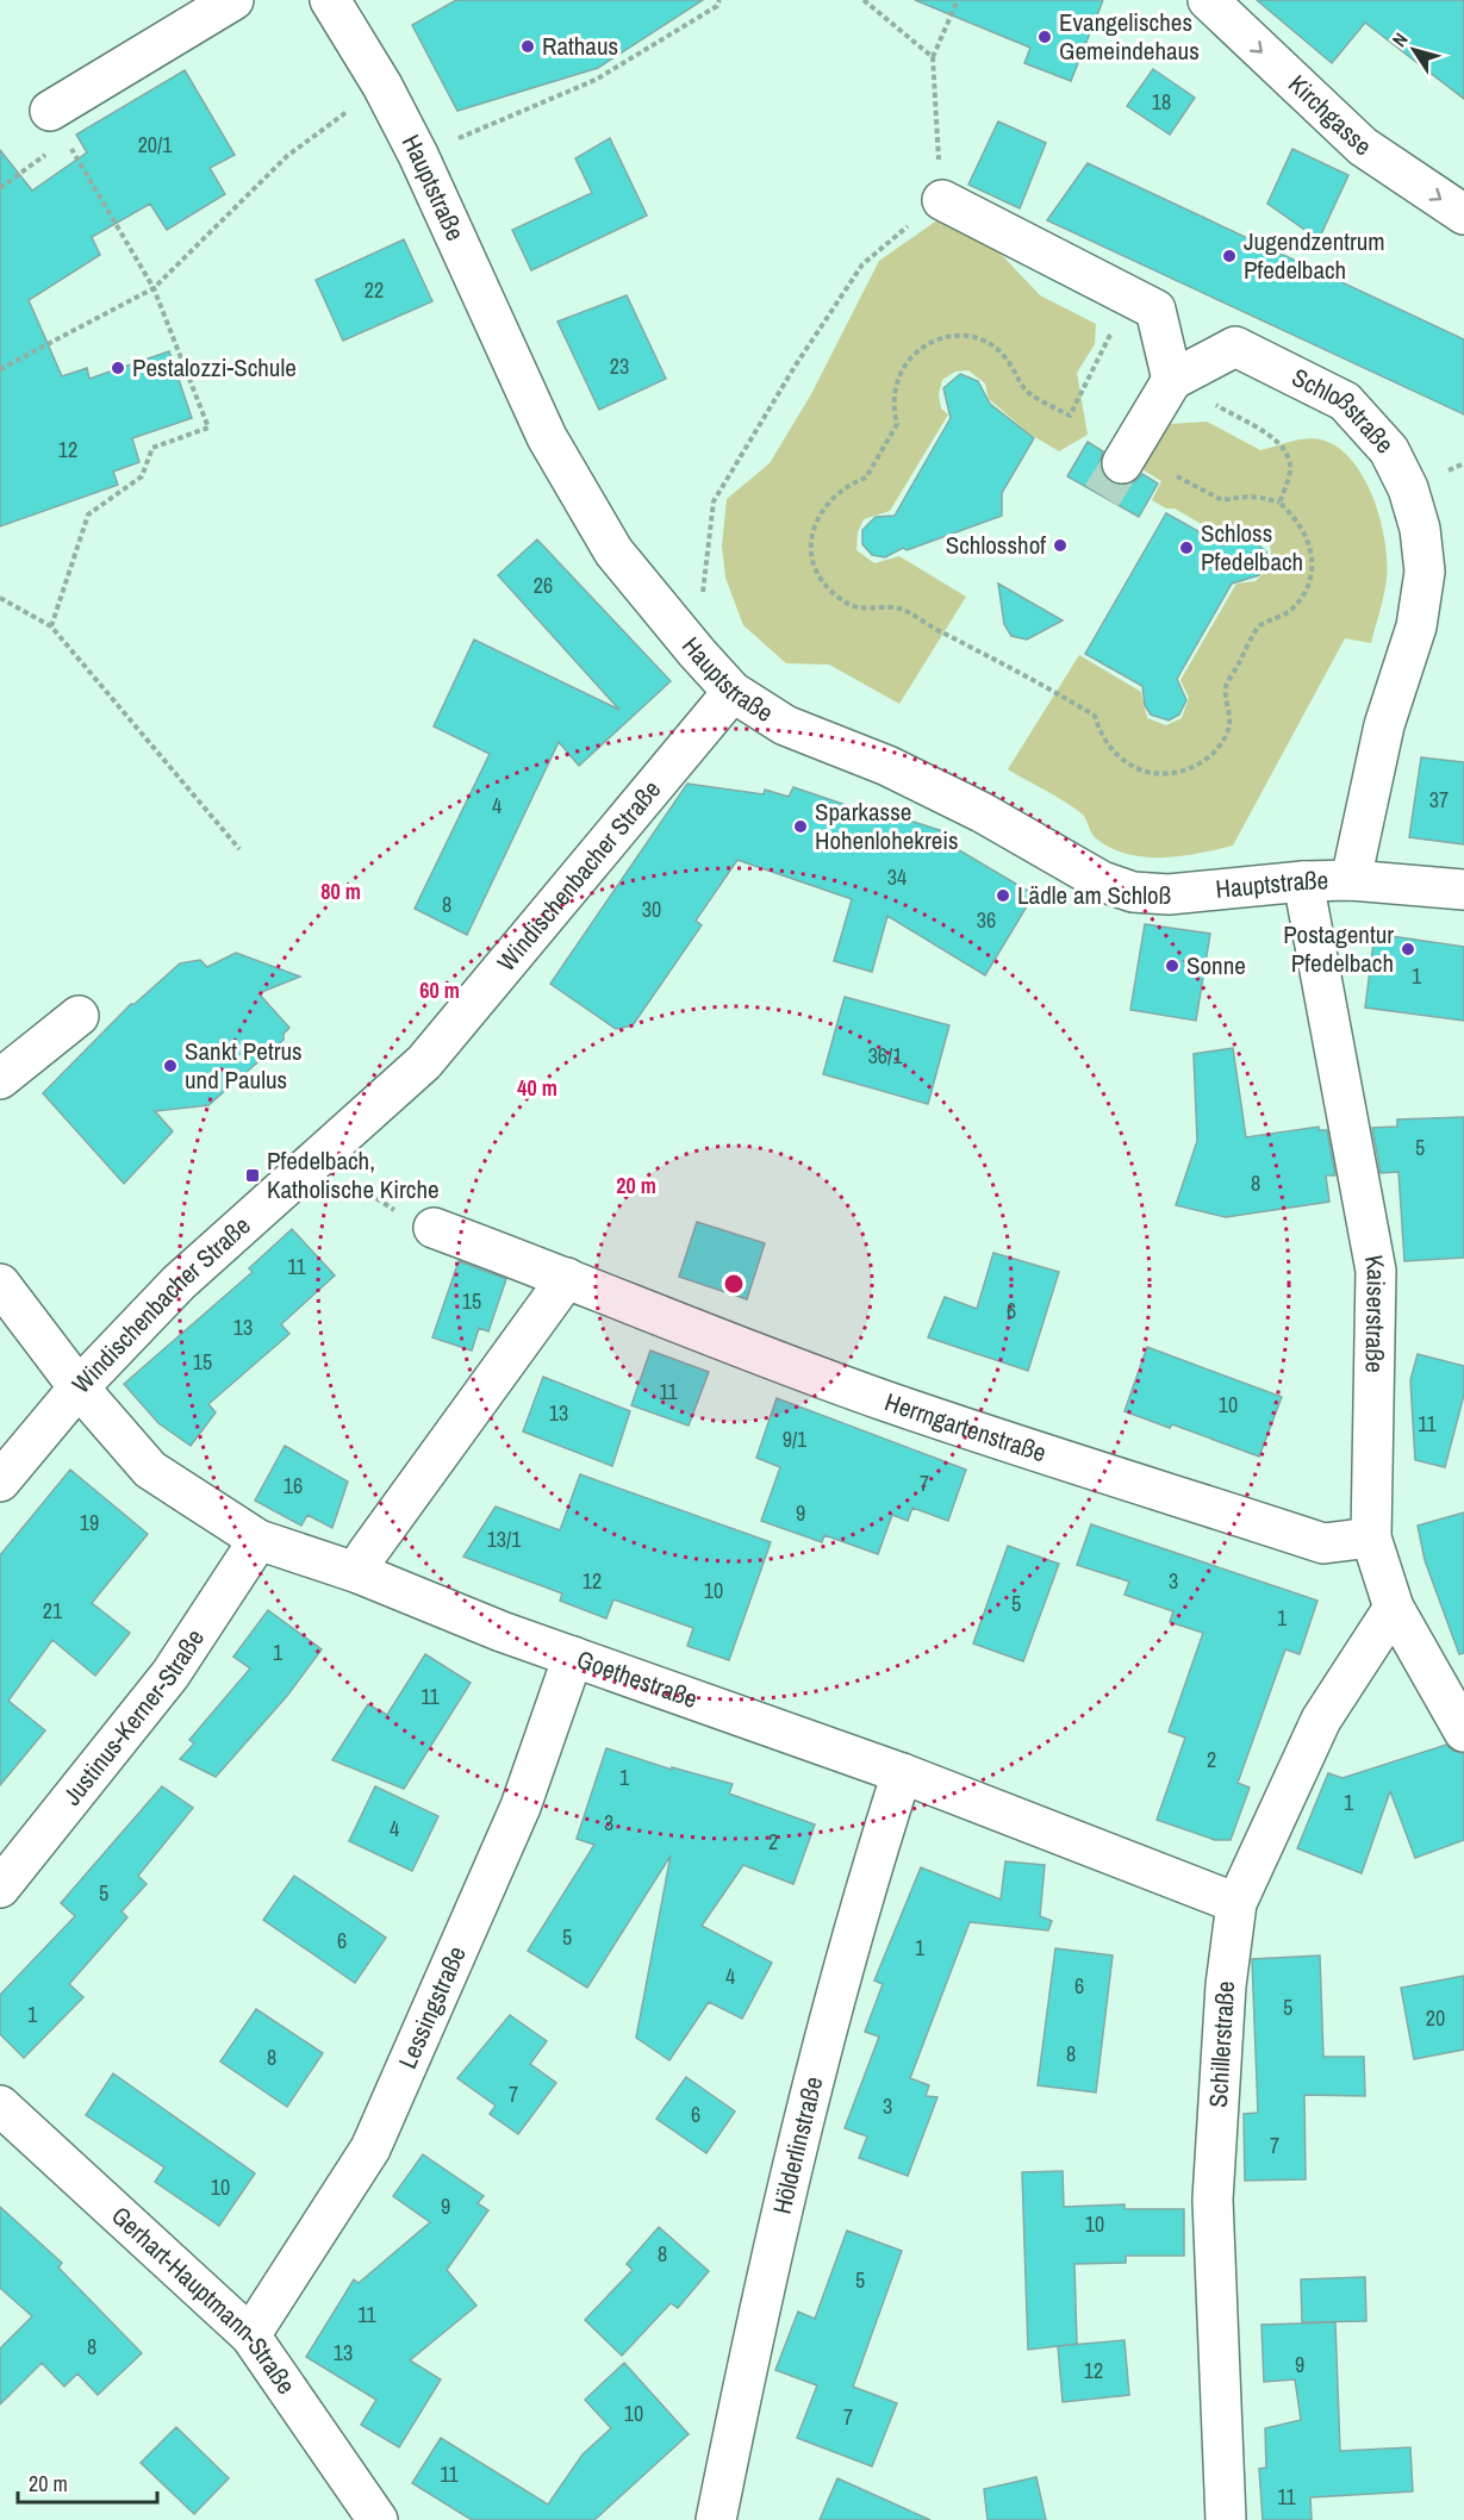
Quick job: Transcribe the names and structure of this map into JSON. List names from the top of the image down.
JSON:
{
  "streets": {
    "street": [
      "Kirchgasse",
      "Hauptstraße",
      "Schloßstraße",
      "Windischenbacher Straße",
      "Kaiserstraße",
      "Herrngartenstraße",
      "Goethestraße",
      "Justinus-Kerner-Straße",
      "Lessingstraße",
      "Schillerstraße",
      "Hölderlinstraße",
      "Gerhart-Hauptmann-Straße"
    ]
  },
  "crossings": [
    ["Hauptstraße", "Schloßstraße"],
    ["Hauptstraße", "Windischenbacher Straße"],
    ["Hauptstraße", "Kaiserstraße"],
    ["Windischenbacher Straße", "Goethestraße"],
    ["Kaiserstraße", "Herrngartenstraße"],
    ["Kaiserstraße", "Schillerstraße"],
    ["Goethestraße", "Justinus-Kerner-Straße"],
    ["Goethestraße", "Lessingstraße"],
    ["Goethestraße", "Schillerstraße"],
    ["Goethestraße", "Hölderlinstraße"],
    ["Lessingstraße", "Gerhart-Hauptmann-Straße"]
  ],
  "places": {
    "other": [
      "Evangelisches Gemeindehaus",
      "Rathaus",
      "Jugendzentrum Pfedelbach",
      "Pestalozzi-Schule",
      "Schlosshof",
      "Schloss Pfedelbach",
      "Sparkasse Hohenlohekreis",
      "Lädle am Schloß",
      "Postagentur Pfedelbach",
      "Sonne",
      "Sankt Petrus und Paulus"
    ],
    "transit": ["Pfedelbach, Katholische Kirche"]
  },
  "house_numbers": [
    "18",
    "20/1",
    "22",
    "23",
    "12",
    "26",
    "37",
    "4",
    "34",
    "8",
    "30",
    "36",
    "1",
    "36/1",
    "5",
    "8",
    "11",
    "15",
    "6",
    "13",
    "15",
    "11",
    "10",
    "13",
    "11",
    "9/1",
    "7",
    "16",
    "9",
    "19",
    "13/1",
    "12",
    "3",
    "10",
    "5",
    "21",
    "1",
    "1",
    "11",
    "2",
    "1",
    "1",
    "3",
    "4",
    "2",
    "5",
    "5",
    "6",
    "1",
    "4",
    "6",
    "5",
    "1",
    "20",
    "8",
    "8",
    "7",
    "3",
    "6",
    "7",
    "10",
    "9",
    "10",
    "8",
    "5",
    "11",
    "8",
    "13",
    "9",
    "12",
    "10",
    "7",
    "11",
    "11"
  ],
  "scale_bar": "20 m",
  "north": "top left",
  "rings": [
    "80 m",
    "60 m",
    "40 m",
    "20 m"
  ]
}
